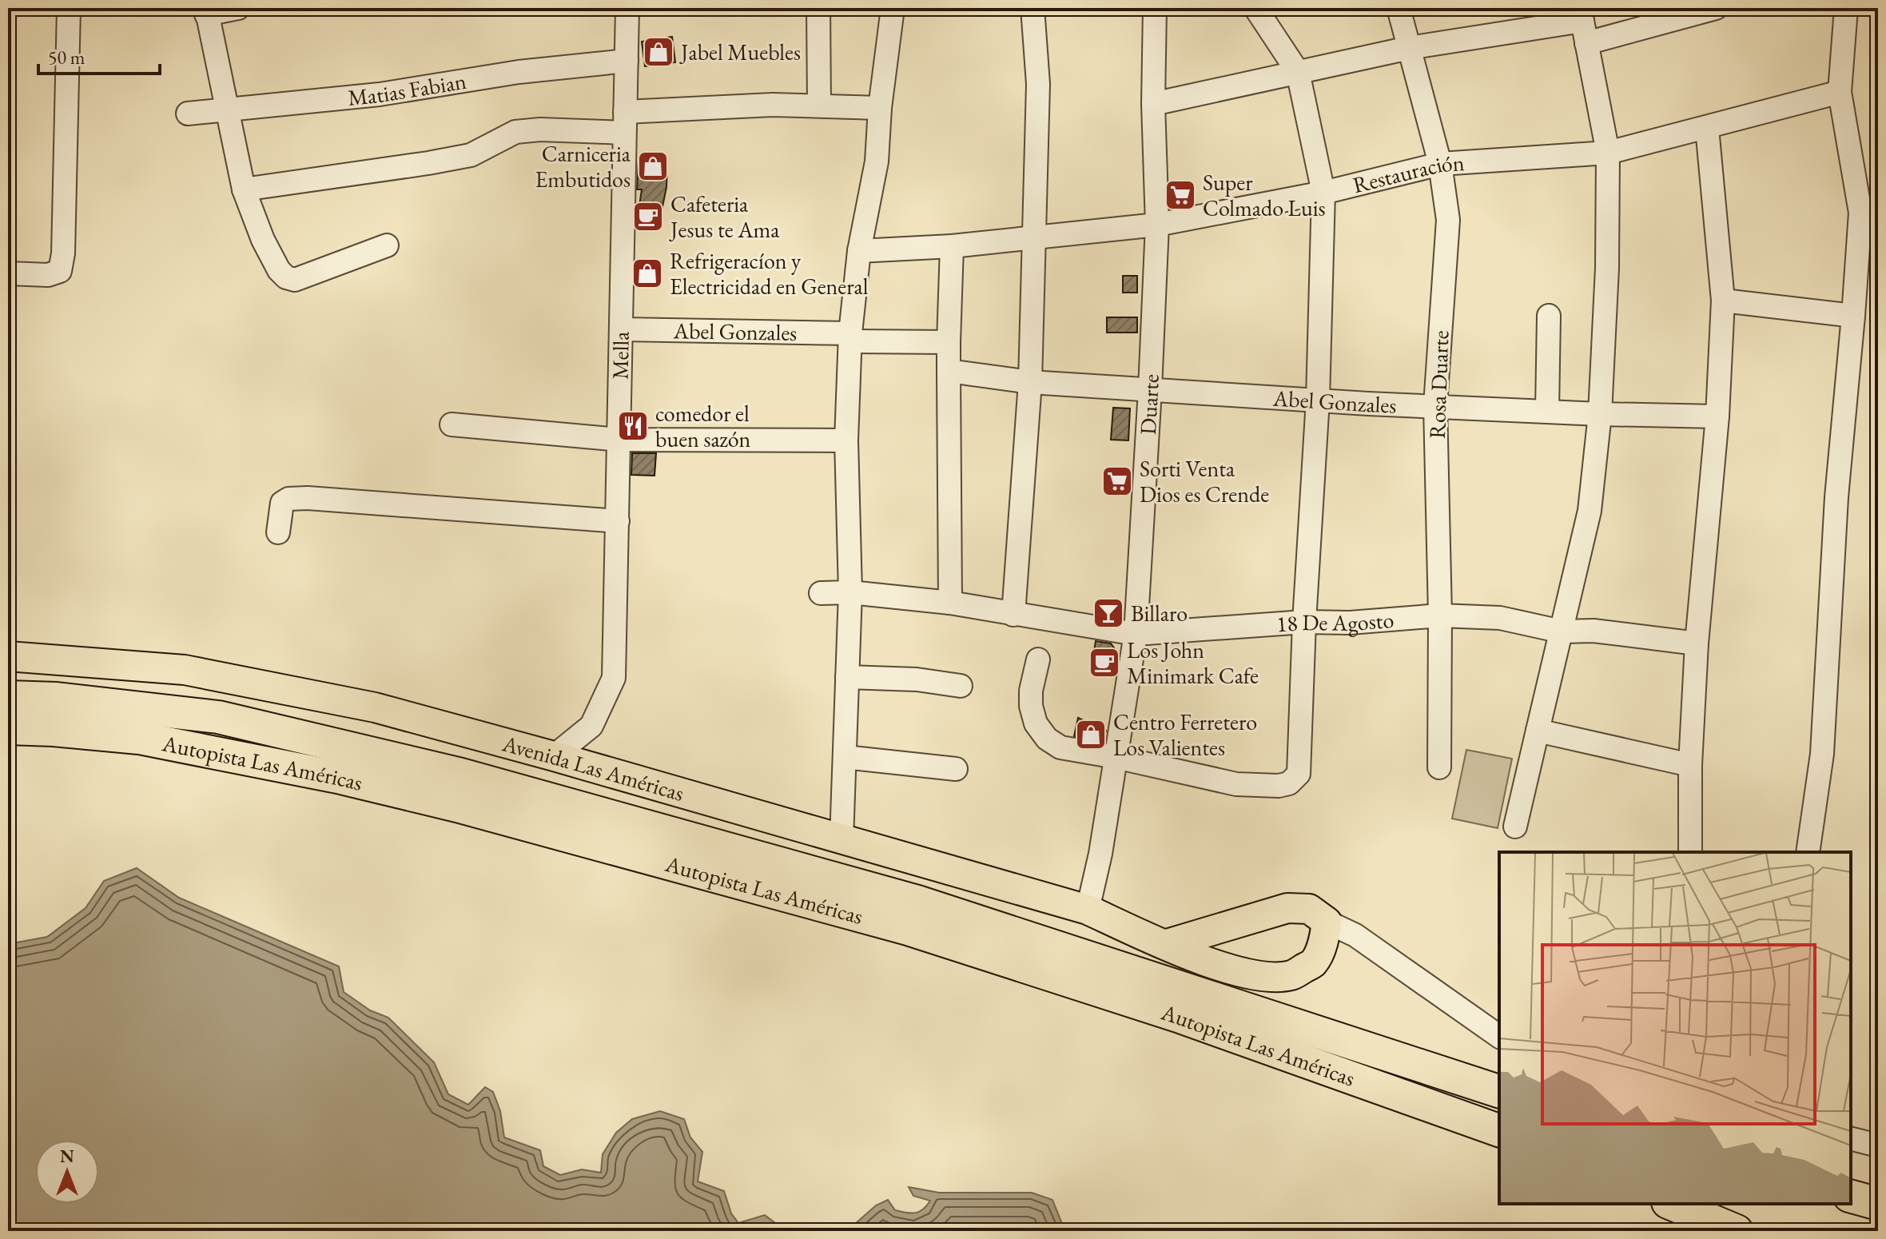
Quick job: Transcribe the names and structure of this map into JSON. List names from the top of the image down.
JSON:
{
  "streets": {
    "highway": ["Autopista Las Américas"],
    "main road": ["Avenida Las Américas"],
    "street": [
      "Matias Fabian",
      "Restauración",
      "Abel Gonzales",
      "Mella",
      "Rosa Duarte",
      "Duarte",
      "18 De Agosto"
    ]
  },
  "crossings": [
    ["Matias Fabian", "Mella"],
    ["Restauración", "Rosa Duarte"],
    ["Restauración", "Duarte"],
    ["Abel Gonzales", "Mella"],
    ["Abel Gonzales", "Rosa Duarte"],
    ["Abel Gonzales", "Duarte"],
    ["Mella", "Avenida Las Américas"],
    ["Rosa Duarte", "18 De Agosto"],
    ["Duarte", "18 De Agosto"],
    ["Duarte", "Avenida Las Américas"]
  ],
  "places": {
    "shop": [
      "Jabel Muebles",
      "Carniceria Embutidos",
      "Refrigeracíon y Electricidad en General",
      "Centro Ferretero Los Valientes"
    ],
    "supermarket": ["Super Colmado Luis", "Sorti Venta Dios es Crende"],
    "cafe": ["Cafeteria Jesus te Ama", "Los John Minimark Cafe"],
    "restaurant": ["comedor el buen sazón"],
    "bar": ["Billaro"]
  },
  "scale_bar": "50 m",
  "north": "top"
}
